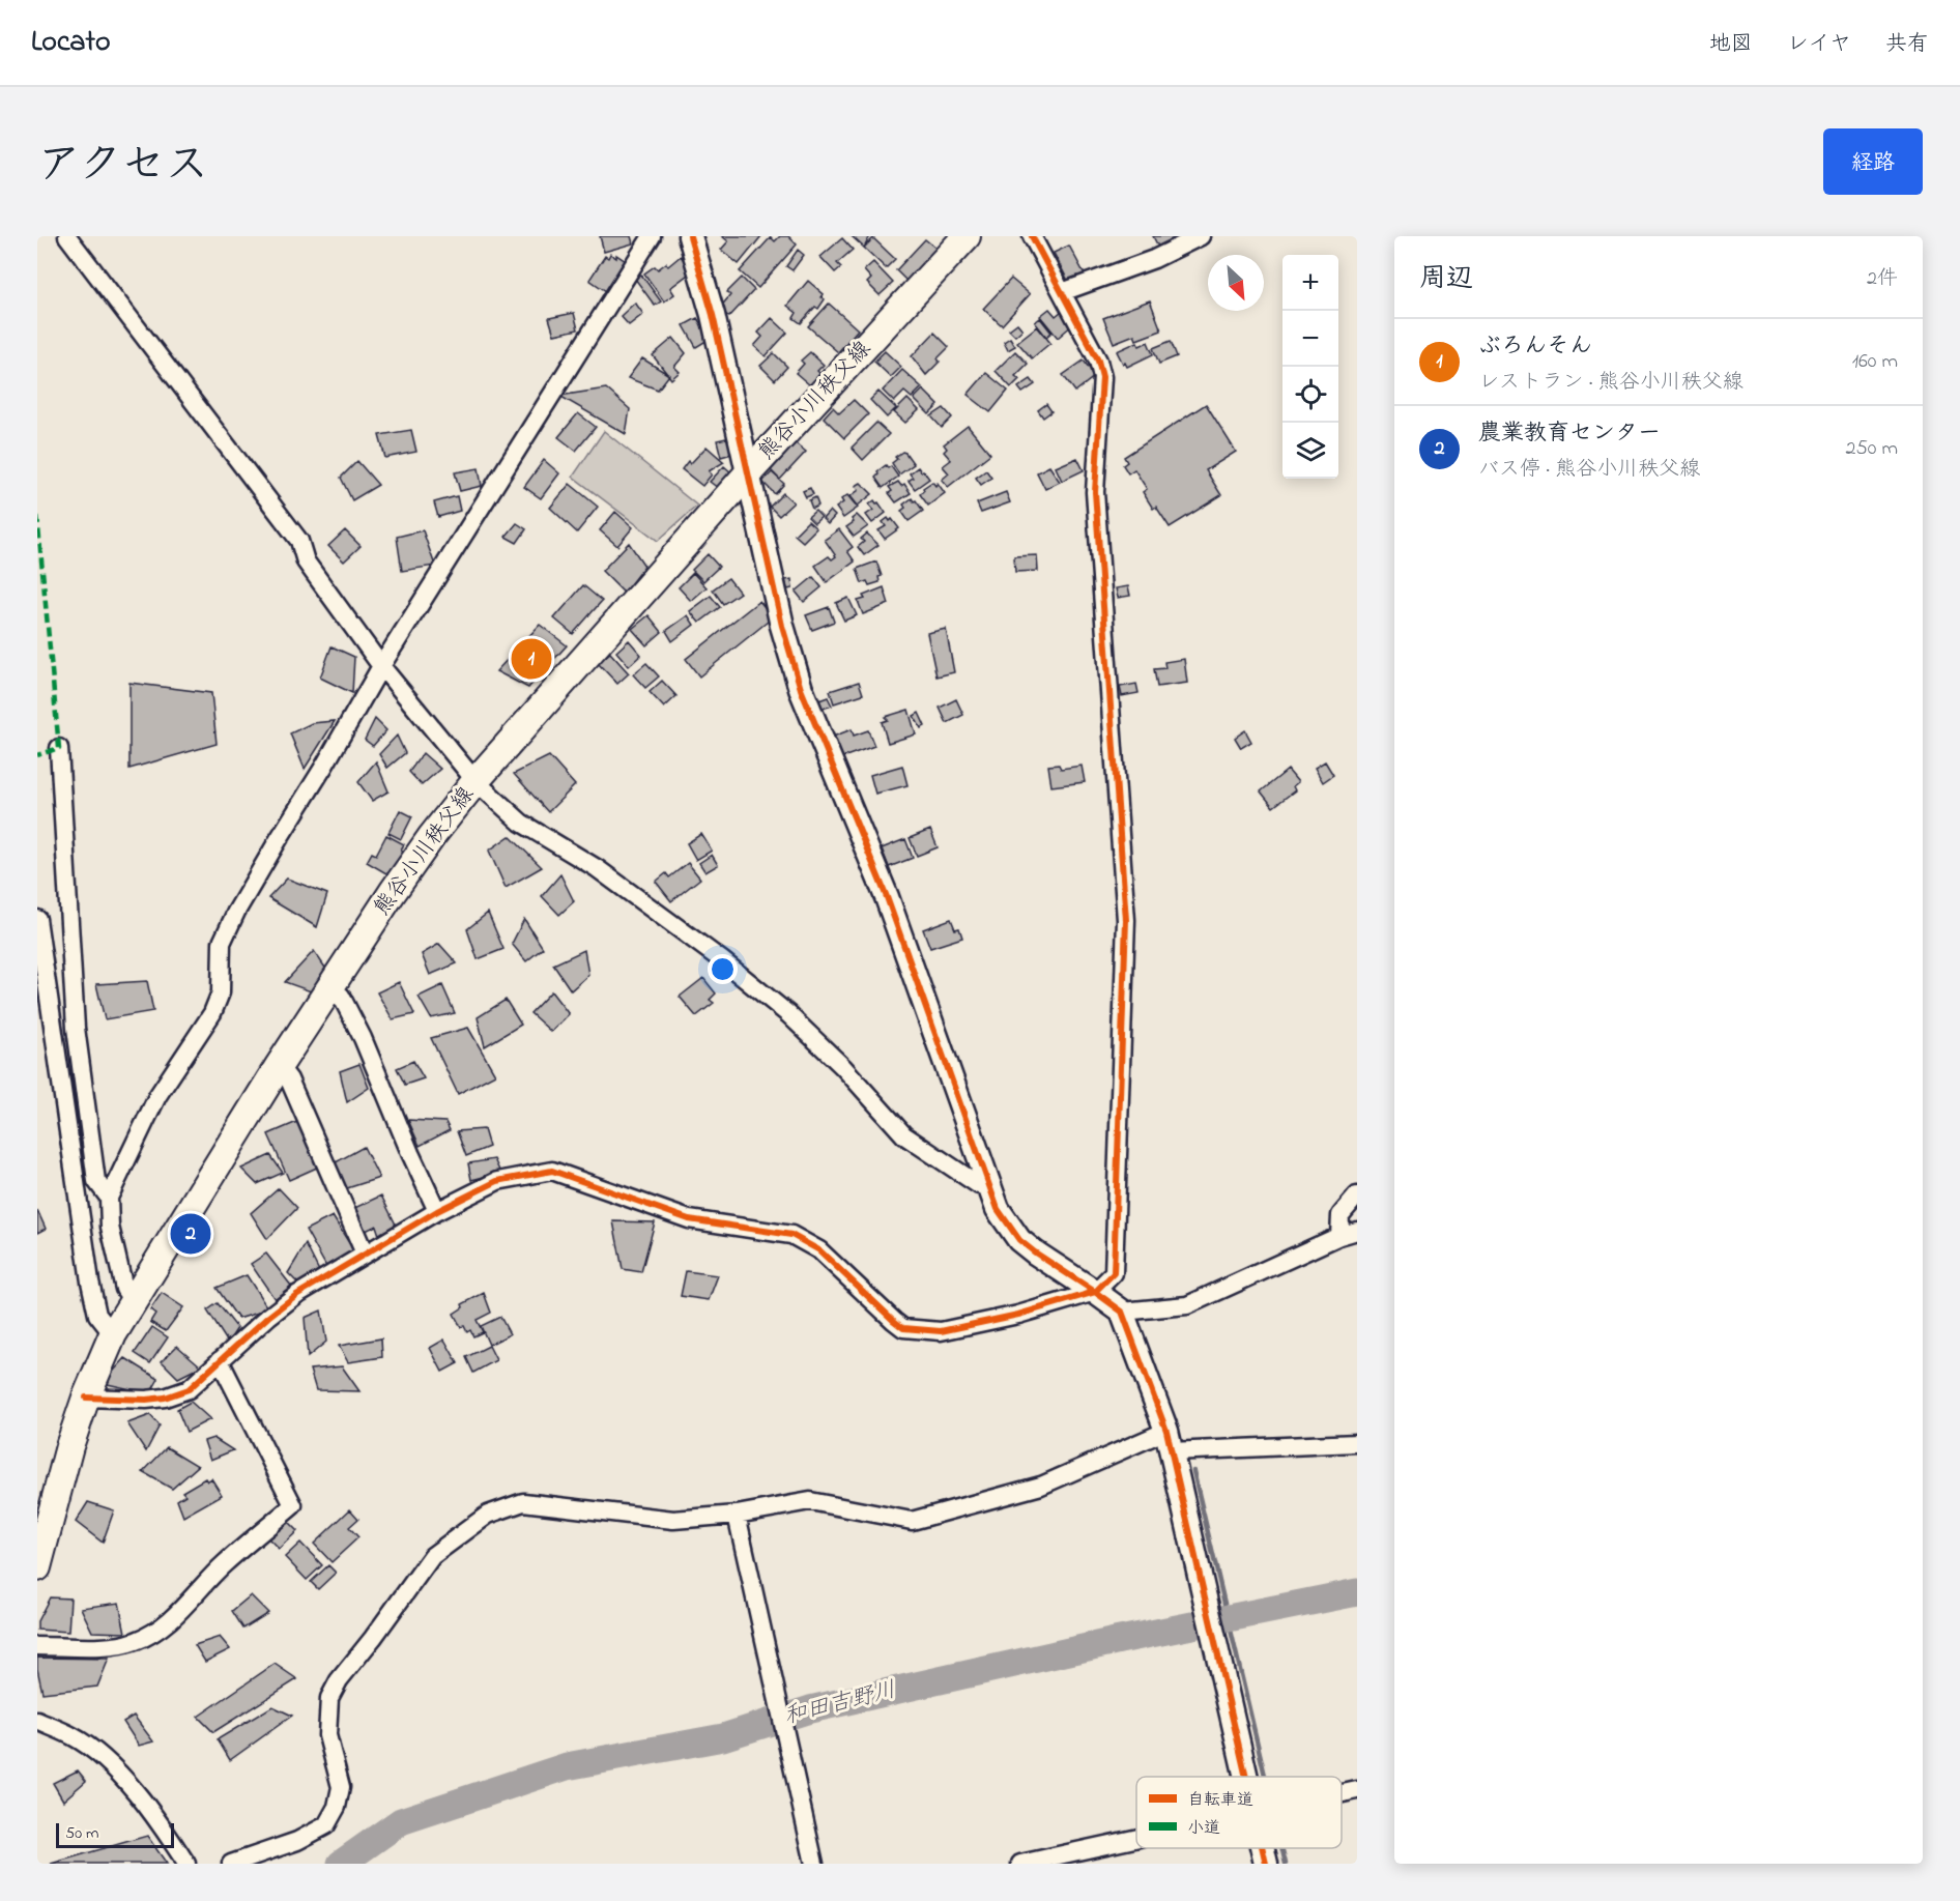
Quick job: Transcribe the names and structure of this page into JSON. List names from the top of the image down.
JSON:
{
  "streets": {
    "main road": ["熊谷小川秩父線"]
  },
  "water": ["和田吉野川"],
  "legend": ["自転車道", "小道"],
  "scale_bar": "50 m",
  "north": "bottom right",
  "page": {
    "header": "Locato",
    "nav": ["地図", "レイヤ", "共有"],
    "title": "アクセス",
    "buttons": "経路",
    "heading": ["周辺", "2件"],
    "map_buttons": ["+", "−"],
    "list": [
      {
        "mark": "1",
        "name": "ぶろんそん",
        "note": "レストラン · 熊谷小川秩父線",
        "value": "160 m"
      },
      {
        "mark": "2",
        "name": "農業教育センター",
        "note": "バス停 · 熊谷小川秩父線",
        "value": "250 m"
      }
    ],
    "pins": ["1", "2"],
    "scale": "50 m"
  }
}
